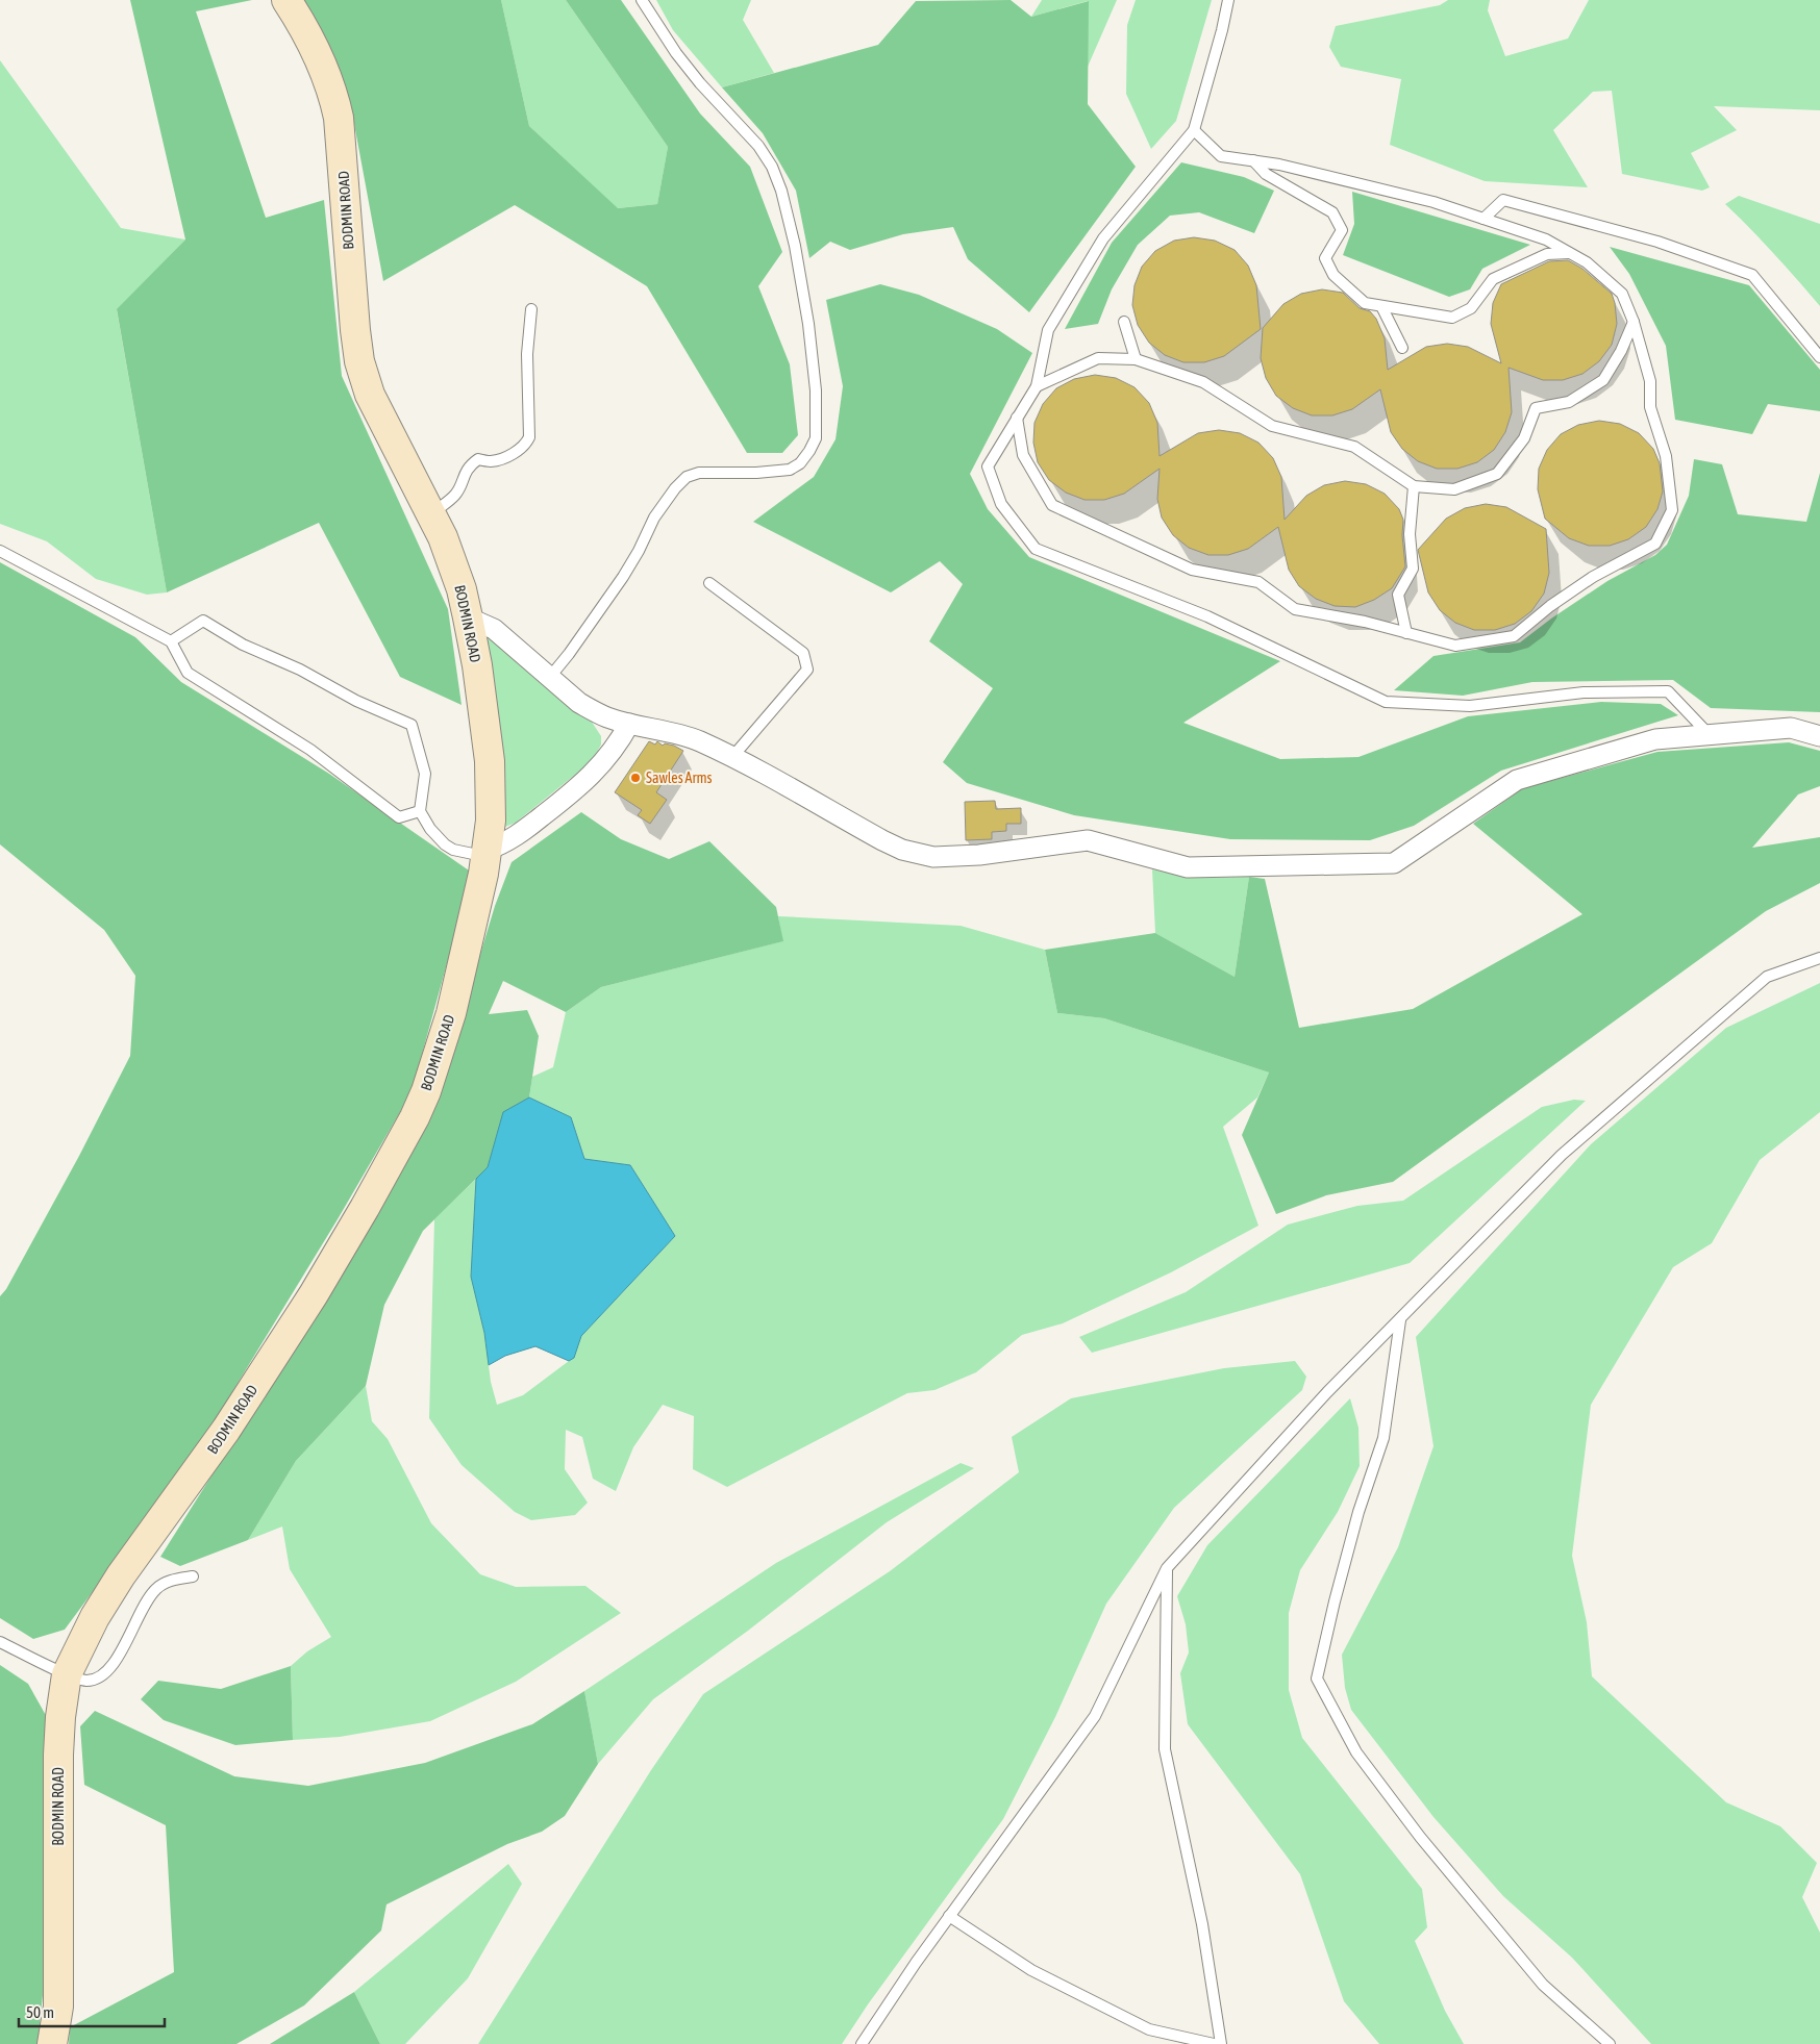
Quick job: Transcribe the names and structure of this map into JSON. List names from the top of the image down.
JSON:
{
  "streets": {
    "main road": ["BODMIN ROAD"]
  },
  "places": ["Sawles Arms"],
  "scale_bar": "50 m"
}
